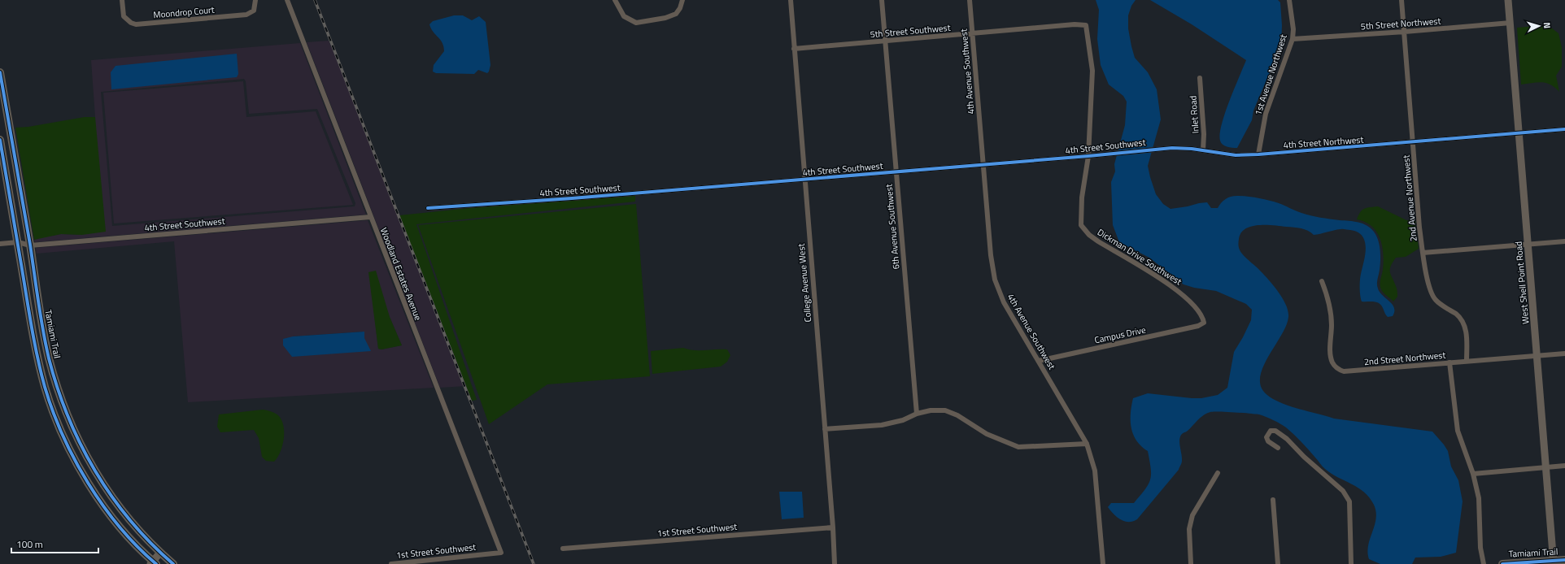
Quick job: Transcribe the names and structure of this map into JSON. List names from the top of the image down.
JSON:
{
  "streets": {
    "main road": ["Tamiami Trail"],
    "street": [
      "Moondrop Court",
      "5th Street Northwest",
      "5th Street Southwest",
      "4th Avenue Southwest",
      "1st Avenue Northwest",
      "Inlet Road",
      "4th Street Northwest",
      "4th Street Southwest",
      "2nd Avenue Northwest",
      "6th Avenue Southwest",
      "Dickman Drive Southwest",
      "Woodland Estates Avenue",
      "College Avenue West",
      "West Shell Point Road",
      "Campus Drive",
      "2nd Street Northwest",
      "1st Street Southwest"
    ]
  },
  "crossings": [
    ["5th Street Northwest", "1st Avenue Northwest"],
    ["5th Street Northwest", "2nd Avenue Northwest"],
    ["5th Street Northwest", "West Shell Point Road"],
    ["5th Street Southwest", "4th Avenue Southwest"],
    ["5th Street Southwest", "6th Avenue Southwest"],
    ["5th Street Southwest", "Dickman Drive Southwest"],
    ["5th Street Southwest", "College Avenue West"],
    ["4th Avenue Southwest", "4th Street Southwest"],
    ["4th Avenue Southwest", "Campus Drive"],
    ["1st Avenue Northwest", "4th Street Northwest"],
    ["1st Avenue Northwest", "4th Street Southwest"],
    ["Inlet Road", "4th Street Southwest"],
    ["4th Street Northwest", "4th Street Southwest"],
    ["4th Street Northwest", "2nd Avenue Northwest"],
    ["4th Street Northwest", "West Shell Point Road"],
    ["4th Street Southwest", "6th Avenue Southwest"],
    ["4th Street Southwest", "Dickman Drive Southwest"],
    ["4th Street Southwest", "Woodland Estates Avenue"],
    ["4th Street Southwest", "College Avenue West"],
    ["4th Street Southwest", "Tamiami Trail"],
    ["2nd Avenue Northwest", "2nd Street Northwest"],
    ["Dickman Drive Southwest", "Campus Drive"],
    ["Woodland Estates Avenue", "1st Street Southwest"],
    ["College Avenue West", "1st Street Southwest"],
    ["West Shell Point Road", "Tamiami Trail"],
    ["West Shell Point Road", "2nd Street Northwest"]
  ],
  "scale_bar": "100 m",
  "north": "right"
}
